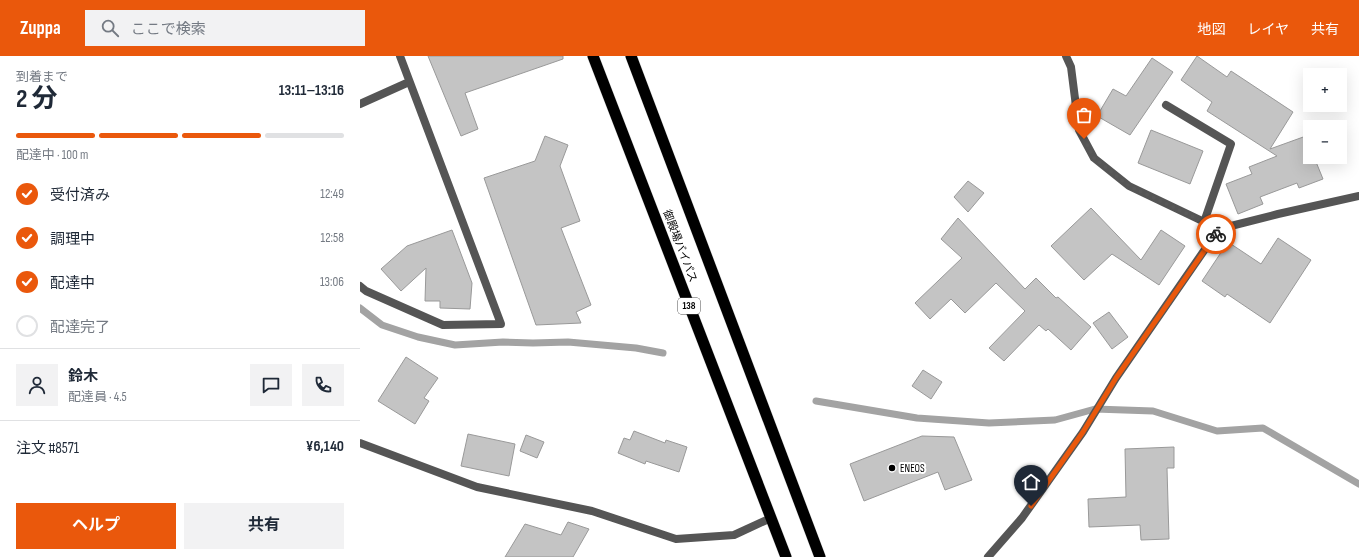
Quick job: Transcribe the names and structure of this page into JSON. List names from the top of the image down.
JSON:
{
  "streets": {
    "highway": ["御殿場バイパス", "138"]
  },
  "places": ["ENEOS"],
  "page": {
    "header": "Zuppa",
    "search": "ここで検索",
    "nav": ["地図", "レイヤ", "共有"],
    "heading": ["2 分", "到着まで", "13:11–13:16"],
    "panel": [
      "鈴木",
      "配達員 · 4.5",
      "注文 #8571",
      "¥6,140"
    ],
    "map_buttons": ["+", "−"],
    "bar": "配達中 · 100 m",
    "list": [
      ["受付済み", "12:49"],
      ["調理中", "12:58"],
      ["配達中", "13:06"],
      "配達完了"
    ],
    "buttons": ["ヘルプ", "共有"]
  }
}
